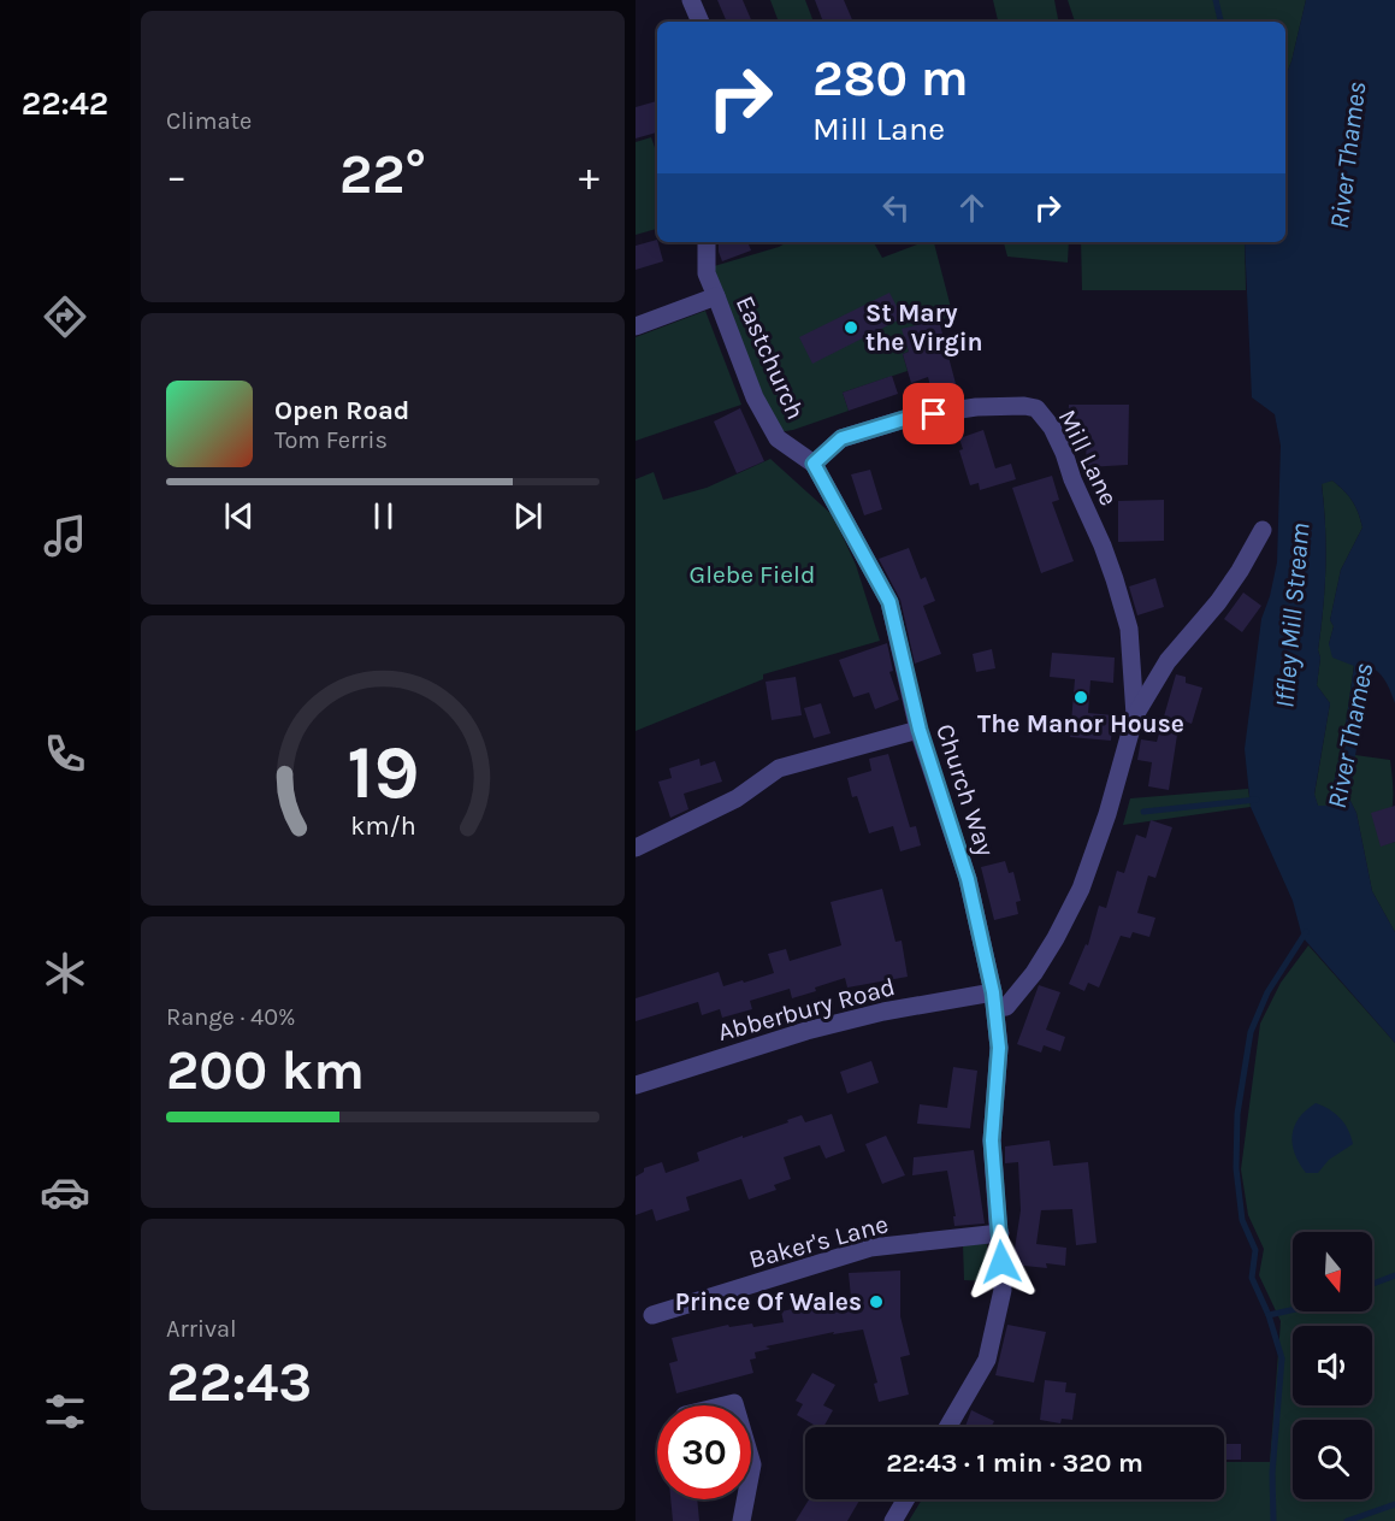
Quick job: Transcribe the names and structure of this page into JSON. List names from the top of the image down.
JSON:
{
  "streets": {
    "street": [
      "Eastchurch",
      "Mill Lane",
      "Church Way",
      "Abberbury Road",
      "Baker's Lane"
    ]
  },
  "crossings": [
    ["Eastchurch", "Mill Lane"],
    ["Eastchurch", "Church Way"],
    ["Mill Lane", "Church Way"],
    ["Mill Lane", "Abberbury Road"],
    ["Church Way", "Abberbury Road"],
    ["Church Way", "Baker's Lane"]
  ],
  "water": ["River Thames", "Iffley Mill Stream"],
  "parks": ["Glebe Field"],
  "places": ["St Mary the Virgin", "The Manor House", "Prince Of Wales"],
  "north": "bottom",
  "page": {
    "tabs": "22:42",
    "tile": [
      "Climate",
      ["Range · 40%", "200 km"],
      ["Arrival", "22:43"]
    ],
    "turn": ["280 m", "Mill Lane"],
    "heat": ["−", "22°", "+"],
    "song": ["Open Road", "Tom Ferris"],
    "limit": "30",
    "trip": "22:43 · 1 min · 320 m",
    "gauge": ["19", "km/h"]
  }
}
